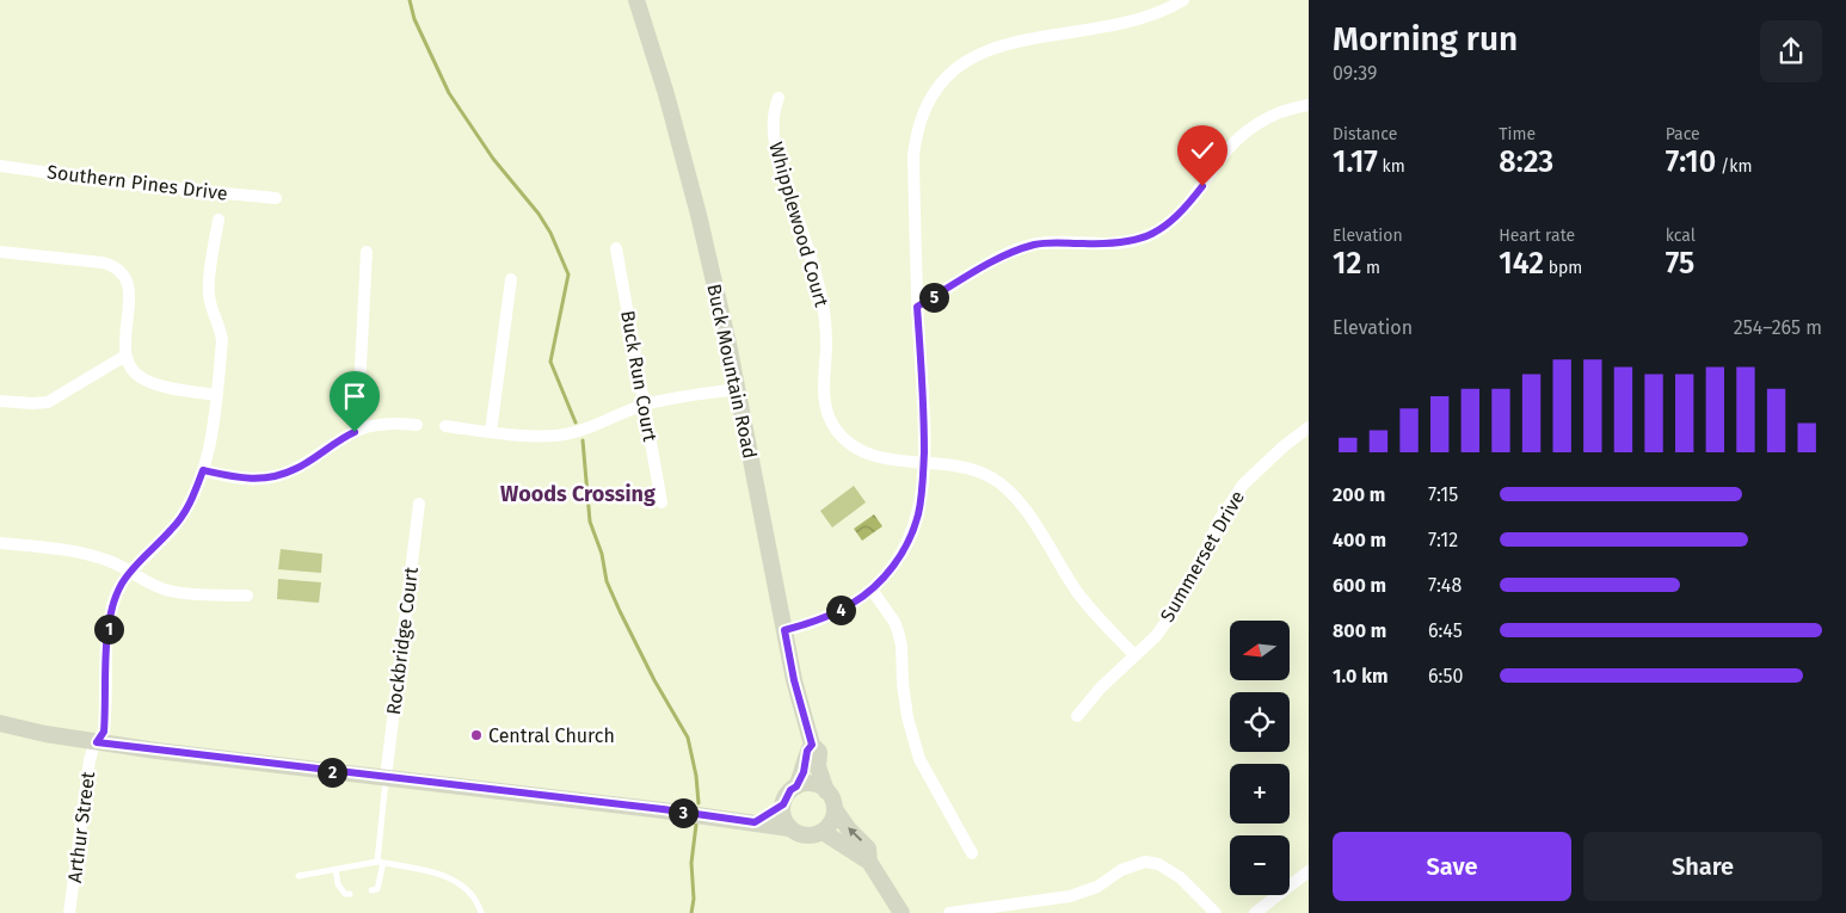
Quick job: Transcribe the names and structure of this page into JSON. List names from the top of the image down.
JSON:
{
  "streets": {
    "main road": ["Buck Mountain Road"],
    "street": [
      "Southern Pines Drive",
      "Whipplewood Court",
      "Buck Run Court",
      "Summerset Drive",
      "Rockbridge Court",
      "Arthur Street"
    ]
  },
  "crossings": [
    ["Whipplewood Court", "Summerset Drive"]
  ],
  "districts": ["Woods Crossing"],
  "places": ["Central Church"],
  "north": "left",
  "page": {
    "heading": ["Morning run", "09:39"],
    "stats": [
      ["Distance", "1.17 km"],
      ["Time", "8:23"],
      ["Pace", "7:10 /km"],
      ["Elevation", "12 m"],
      ["Heart rate", "142 bpm"],
      ["kcal", "75"]
    ],
    "pins": [
      "5",
      "4",
      "1",
      "2",
      "3"
    ],
    "chart": ["Elevation", "254–265 m"],
    "list": [
      {
        "name": "200 m",
        "note": "7:15"
      },
      {
        "name": "400 m",
        "note": "7:12"
      },
      {
        "name": "600 m",
        "note": "7:48"
      },
      {
        "name": "800 m",
        "note": "6:45"
      },
      {
        "name": "1.0 km",
        "note": "6:50"
      }
    ],
    "map_buttons": ["+", "−"],
    "buttons": ["Save", "Share"]
  }
}
